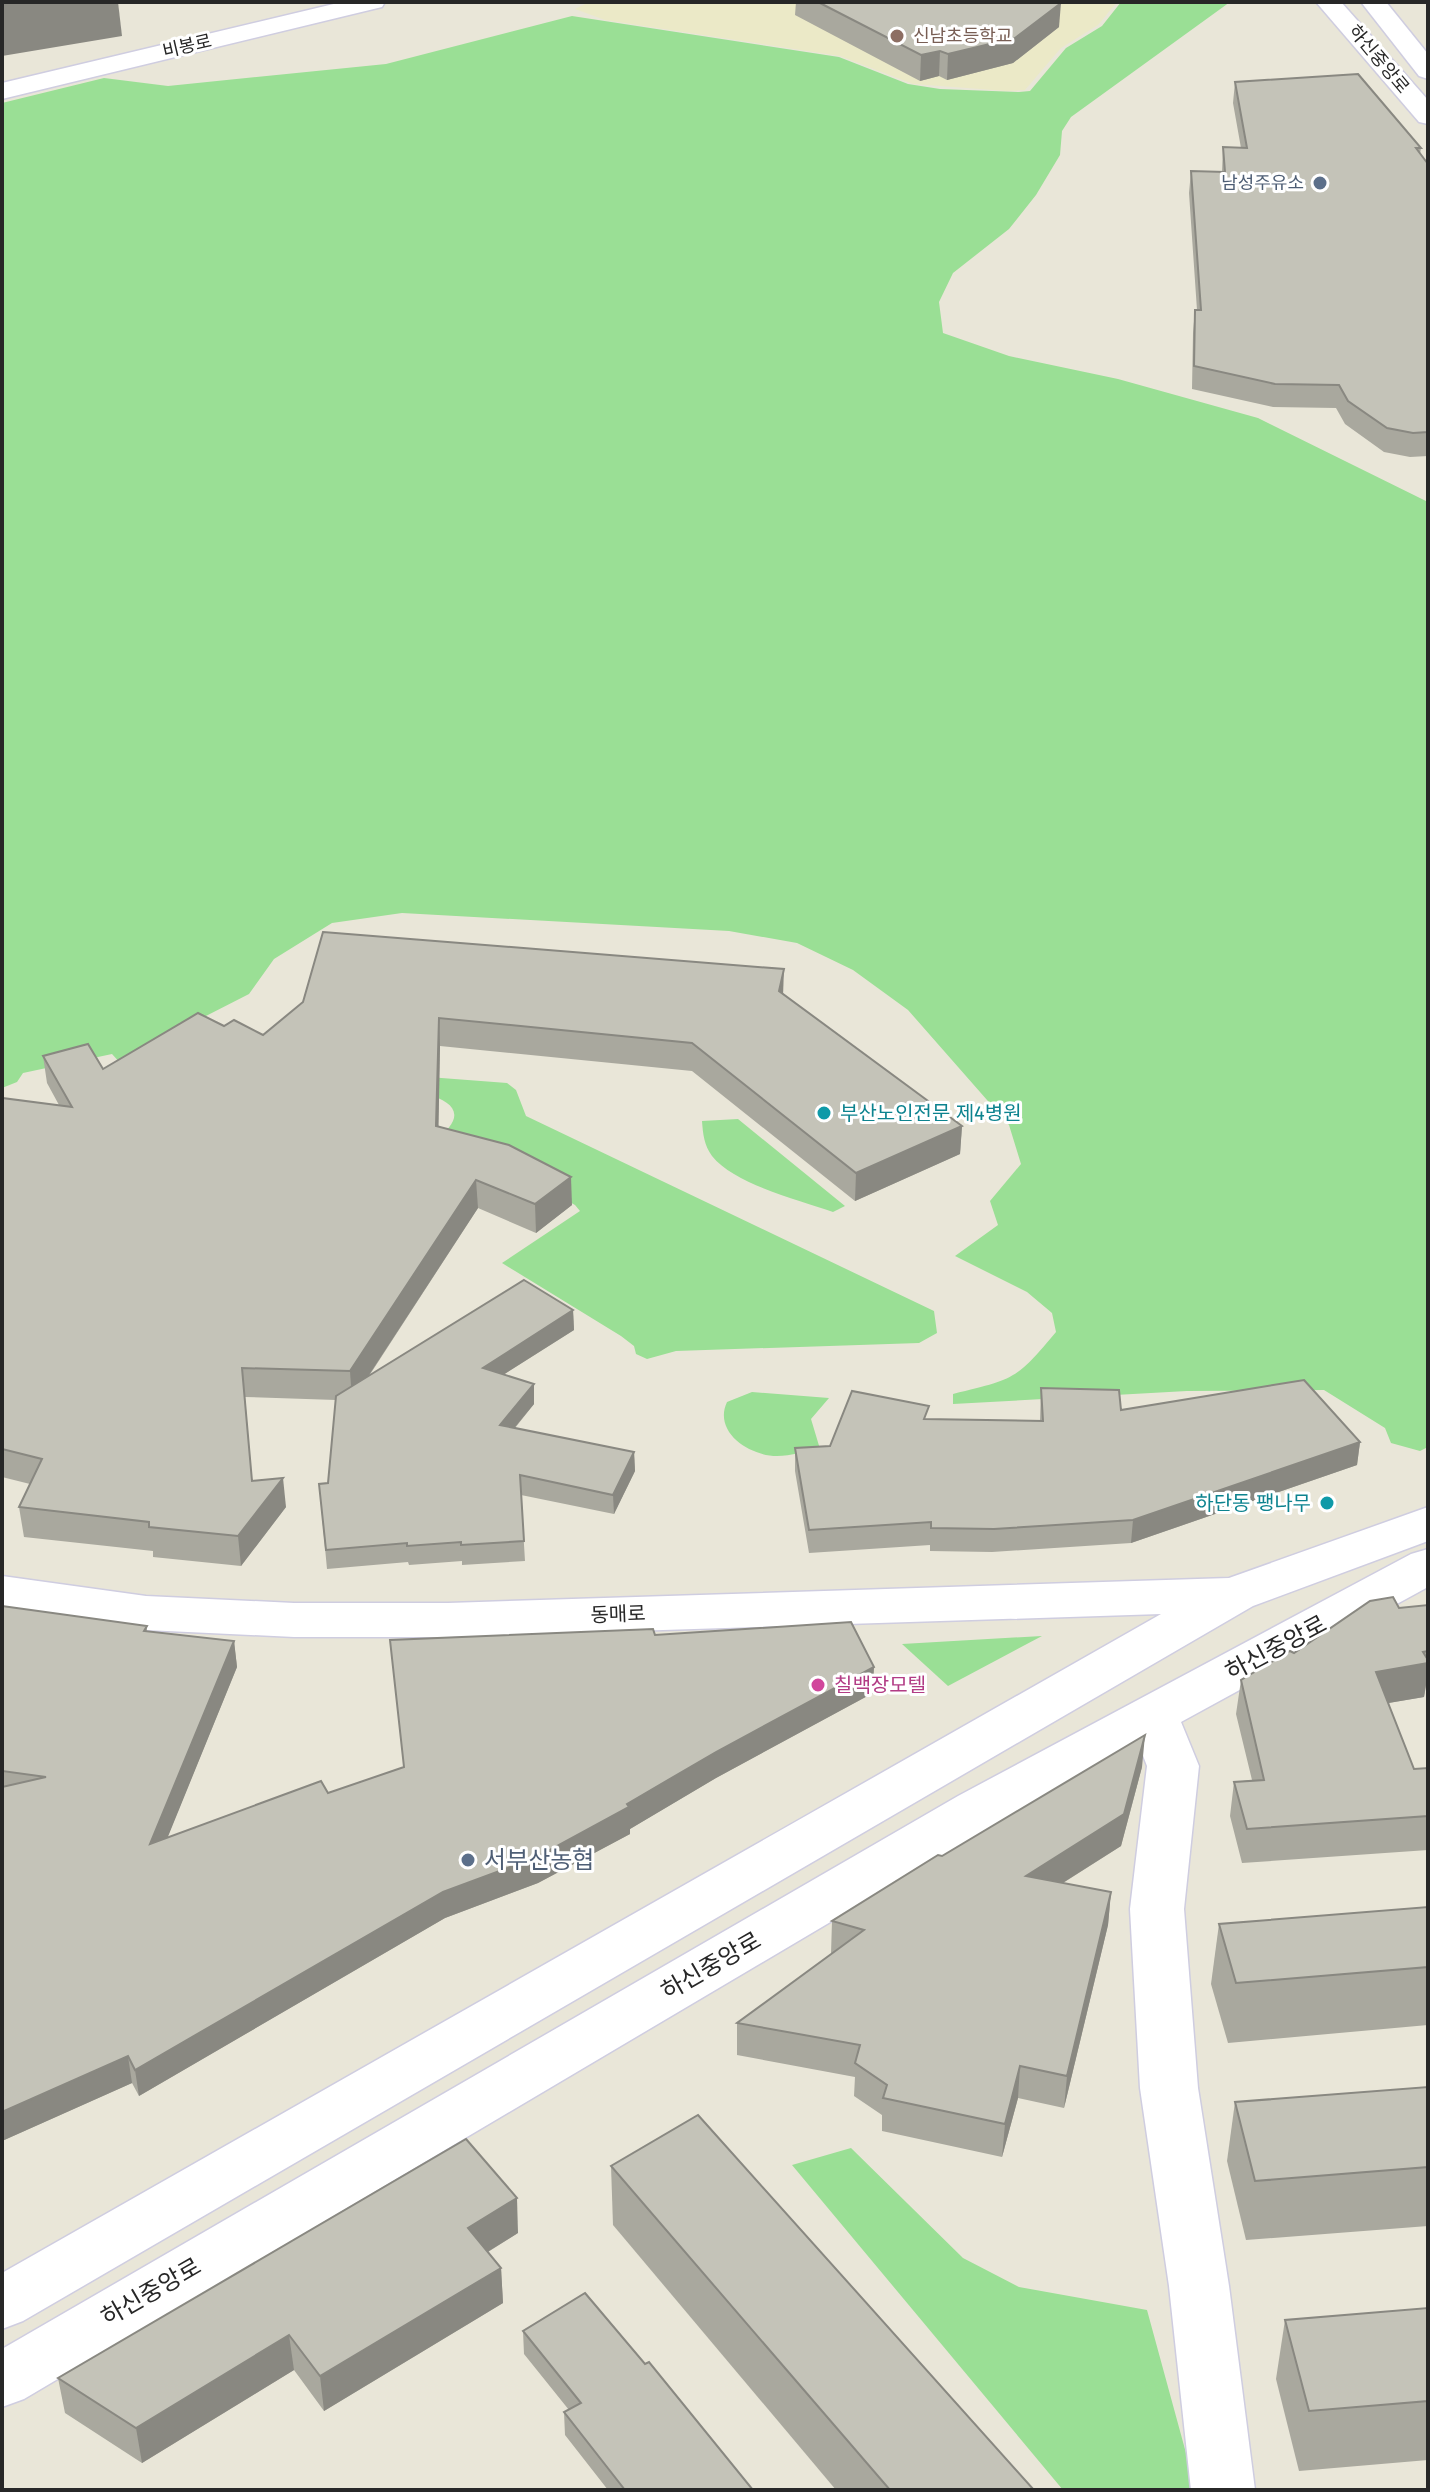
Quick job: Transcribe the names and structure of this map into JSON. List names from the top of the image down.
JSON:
{
  "streets": {
    "street": ["비봉로", "하신중앙로", "동매로"]
  },
  "crossings": [
    ["하신중앙로", "동매로"]
  ],
  "places": [
    "신남초등학교",
    "남성주유소",
    "부산노인전문 제4병원",
    "하단동 팽나무",
    "칠백장모텔",
    "서부산농협"
  ]
}
